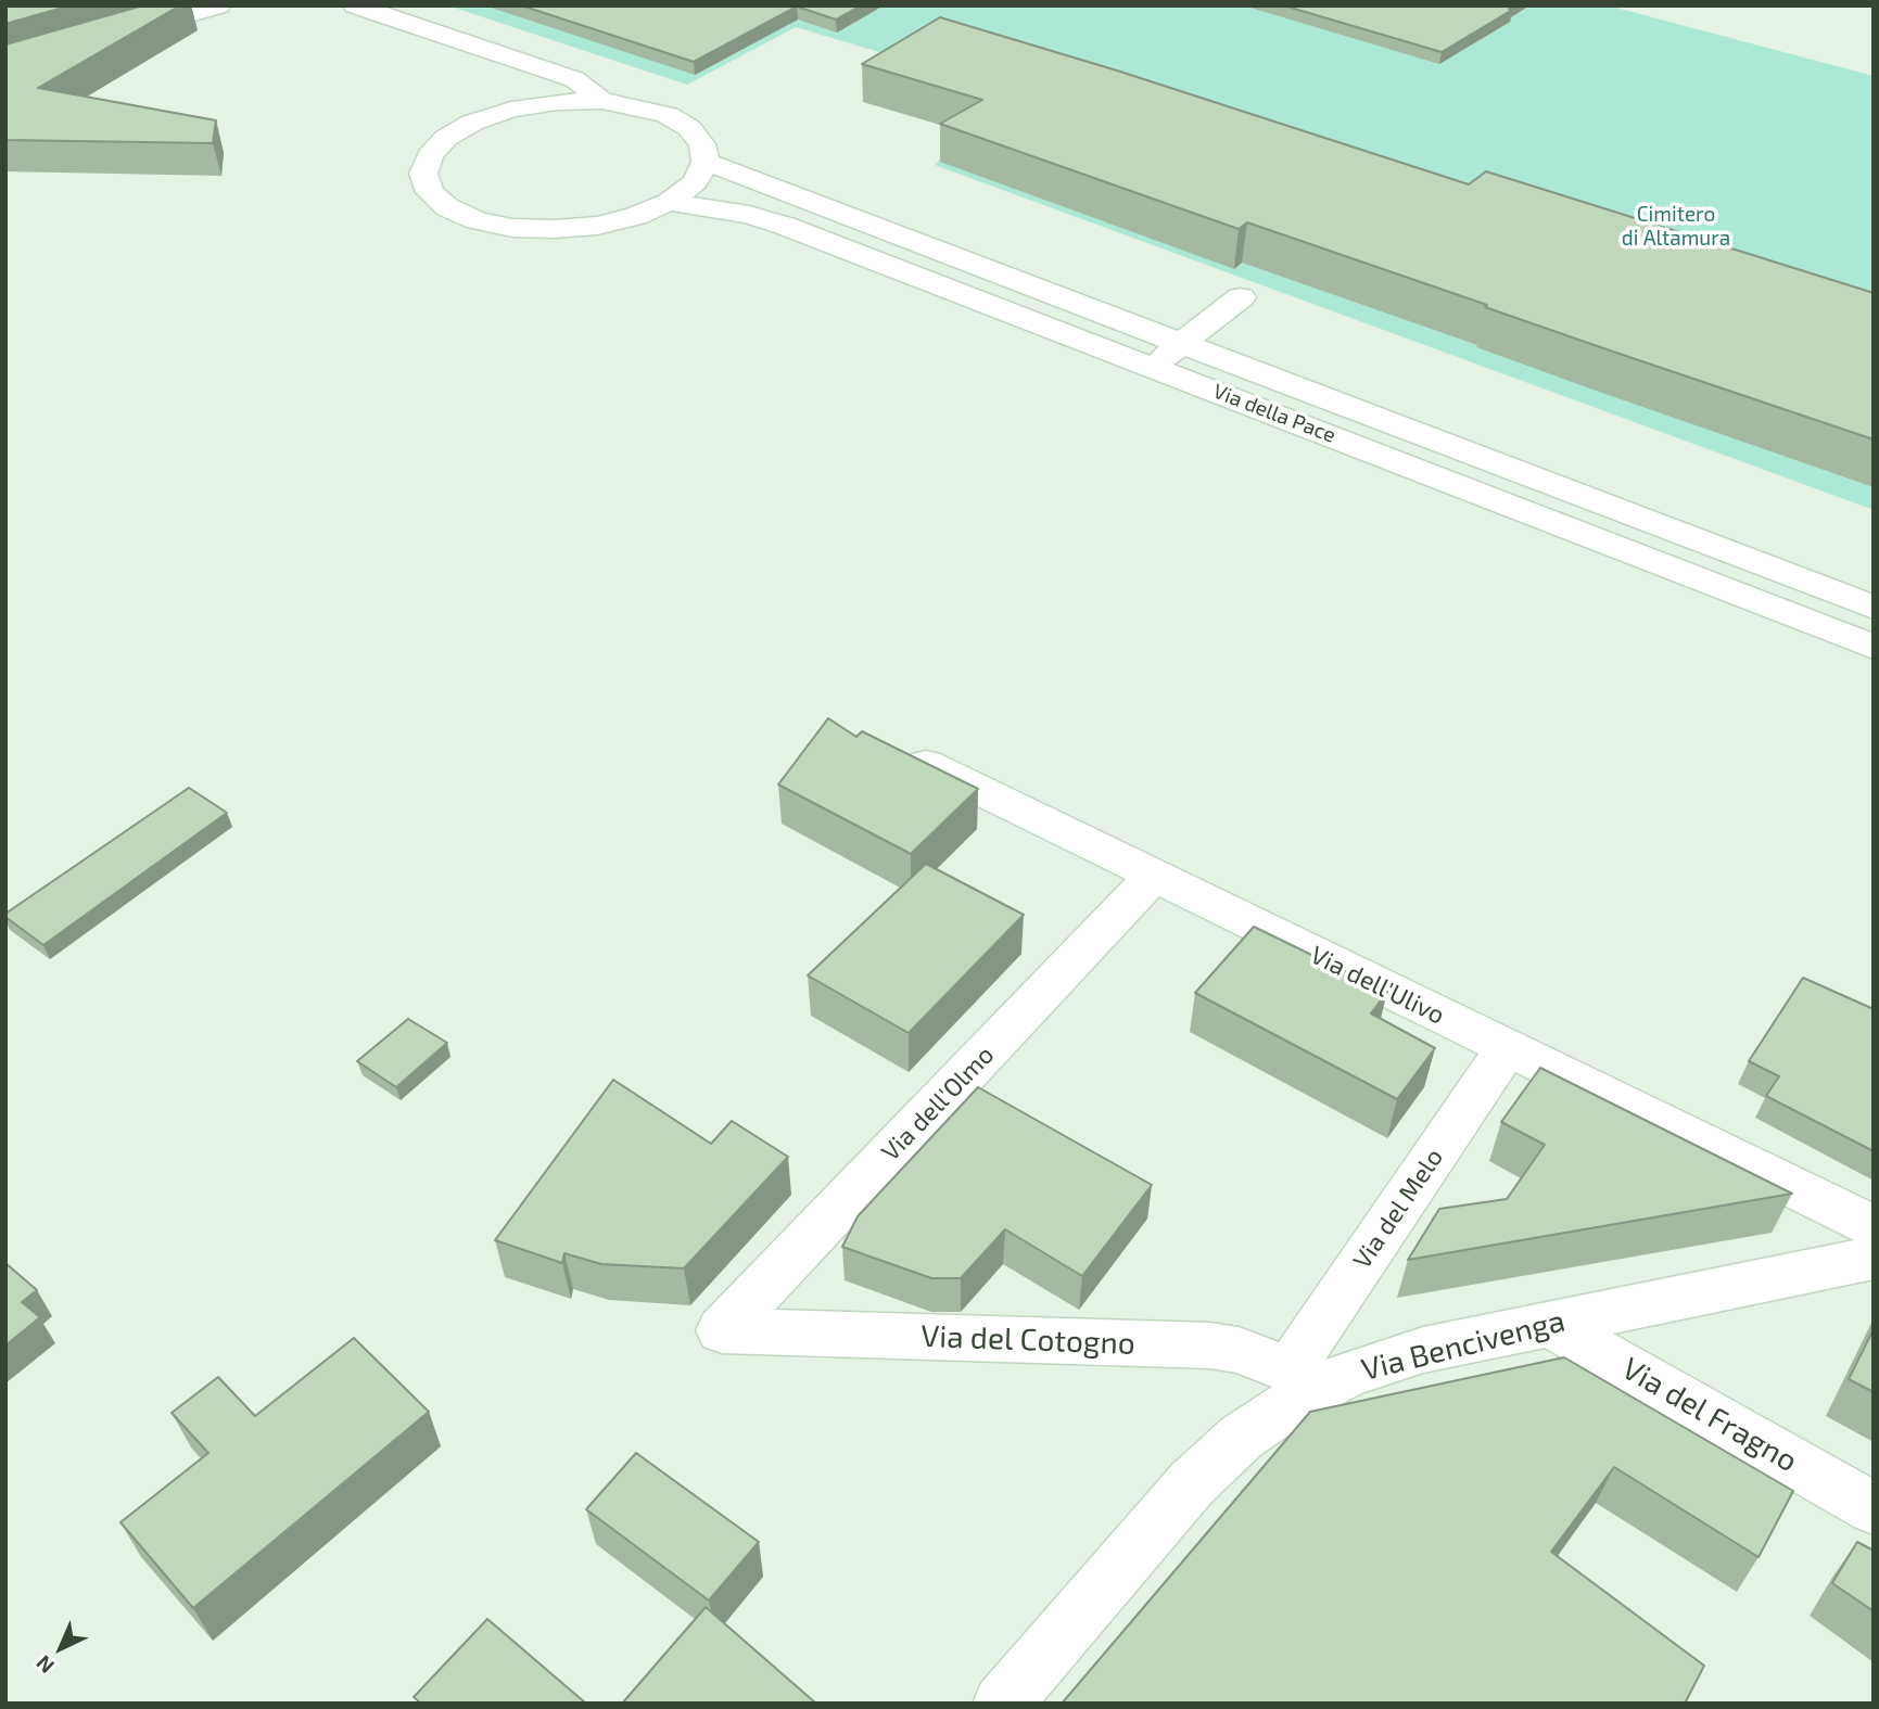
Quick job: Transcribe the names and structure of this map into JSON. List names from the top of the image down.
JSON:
{
  "streets": {
    "street": [
      "Via della Pace",
      "Via dell'Ulivo",
      "Via dell'Olmo",
      "Via del Melo",
      "Via del Cotogno",
      "Via Bencivenga",
      "Via del Fragno"
    ]
  },
  "crossings": [
    ["Via dell'Ulivo", "Via dell'Olmo"],
    ["Via dell'Ulivo", "Via del Melo"],
    ["Via dell'Olmo", "Via del Cotogno"],
    ["Via del Melo", "Via del Cotogno"],
    ["Via del Melo", "Via Bencivenga"],
    ["Via del Cotogno", "Via Bencivenga"],
    ["Via Bencivenga", "Via del Fragno"]
  ],
  "parks": ["Cimitero di Altamura"],
  "north": "bottom left"
}
